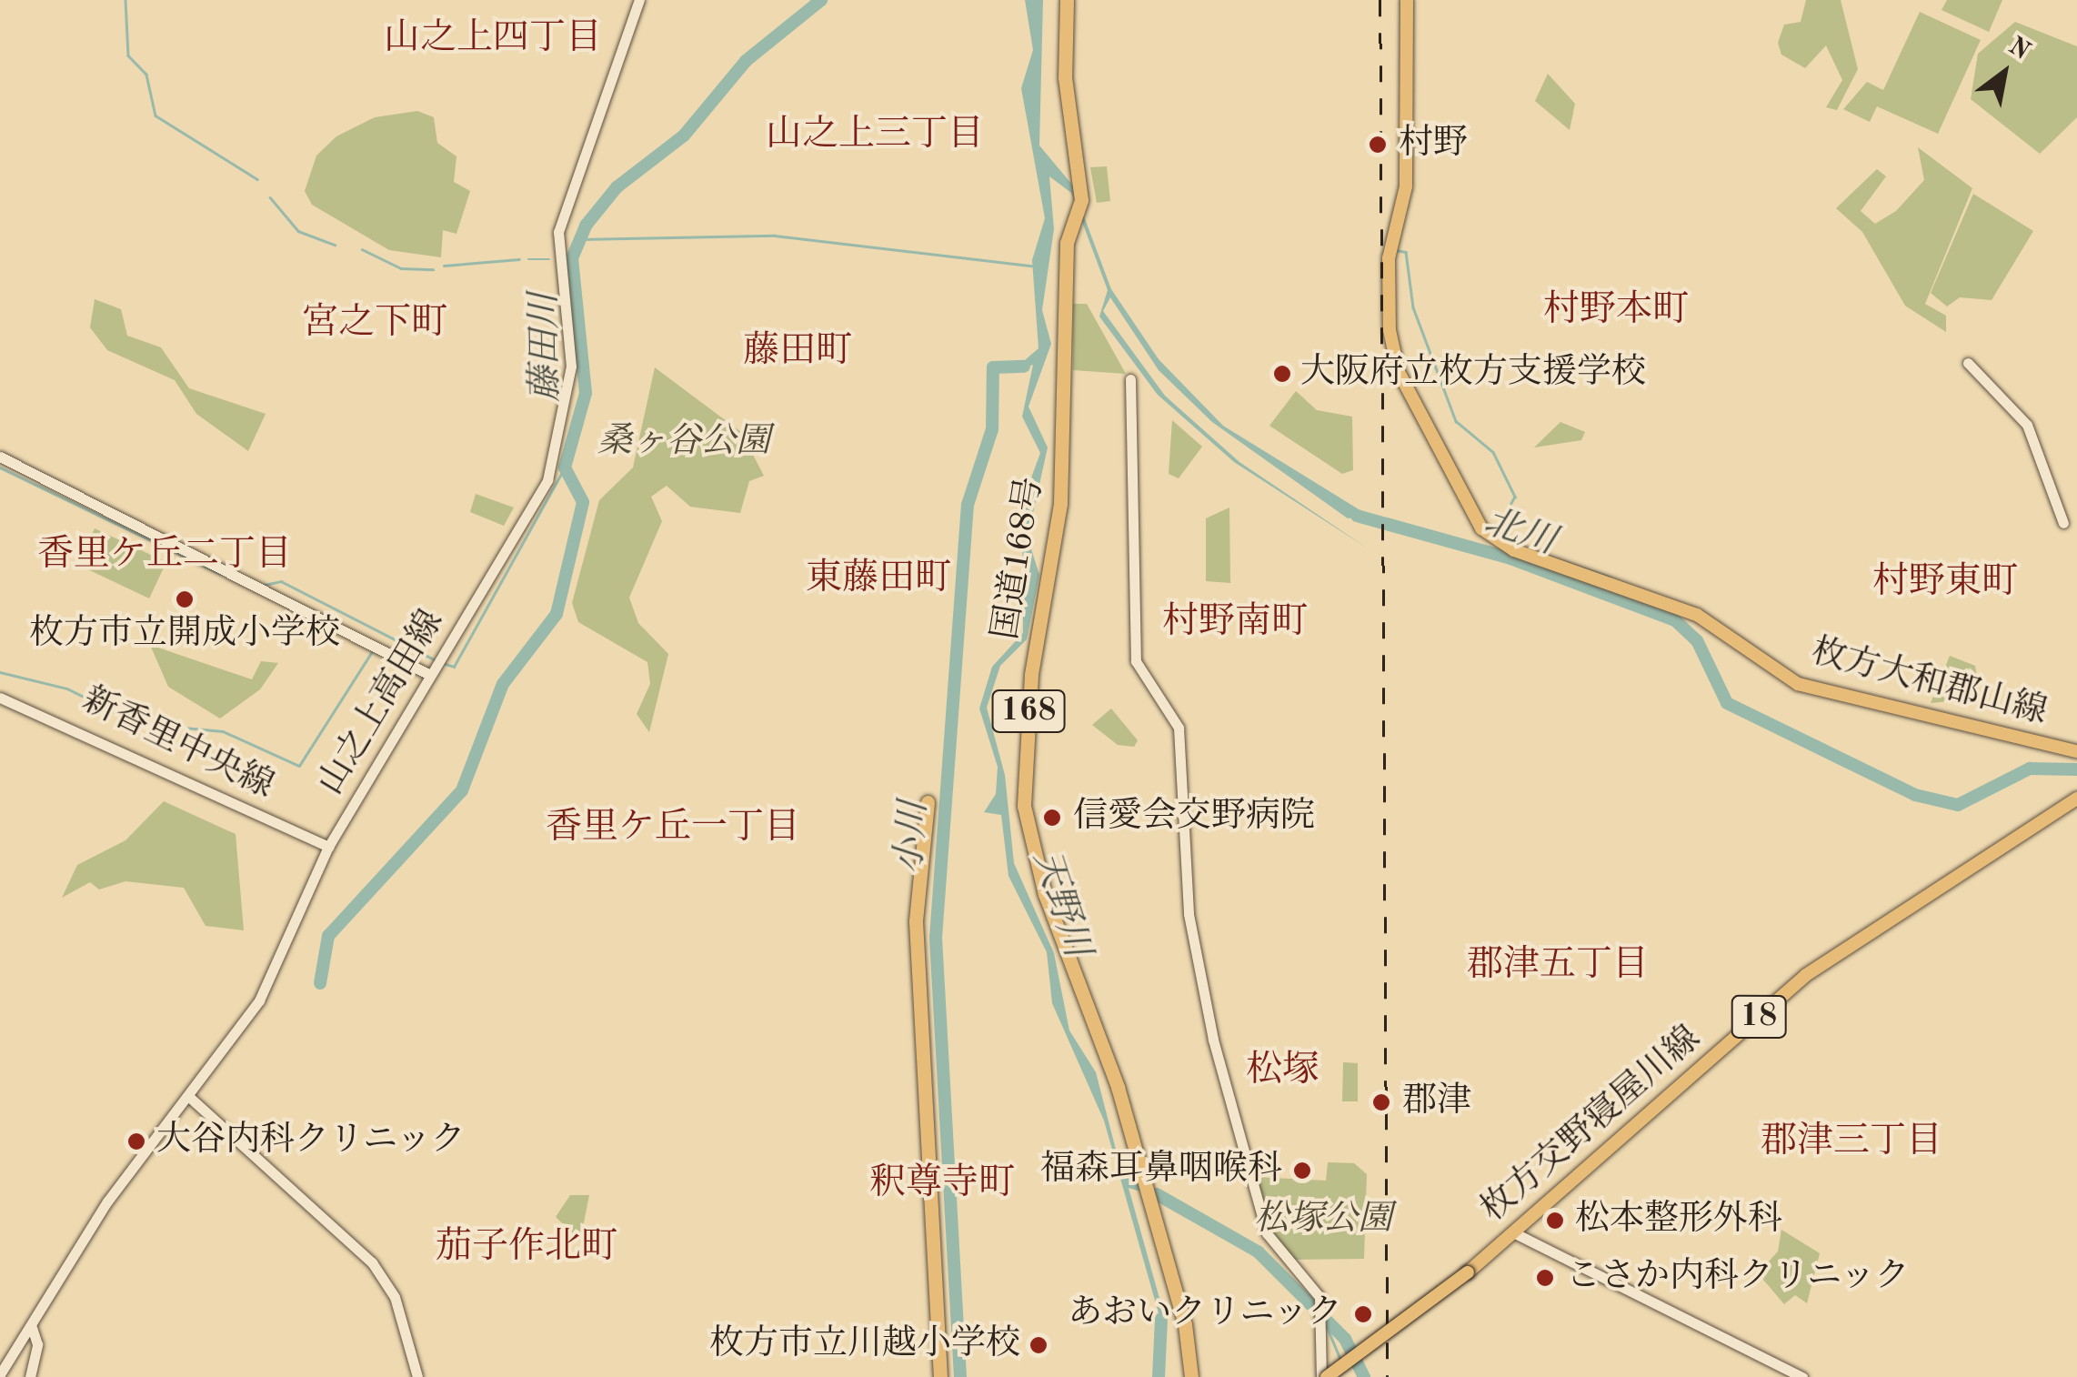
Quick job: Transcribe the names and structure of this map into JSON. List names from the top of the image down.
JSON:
{
  "streets": {
    "highway": ["国道168号", "168"],
    "main road": ["枚方大和郡山線", "18", "枚方交野寝屋川線"],
    "street": ["山之上高田線", "新香里中央線"]
  },
  "crossings": [
    ["山之上高田線", "新香里中央線"]
  ],
  "districts": [
    "山之上四丁目",
    "山之上三丁目",
    "村野本町",
    "宮之下町",
    "藤田町",
    "香里ケ丘二丁目",
    "東藤田町",
    "村野東町",
    "村野南町",
    "香里ケ丘一丁目",
    "郡津五丁目",
    "松塚",
    "郡津三丁目",
    "釈尊寺町",
    "茄子作北町"
  ],
  "water": [
    "藤田川",
    "北川",
    "小川",
    "天野川"
  ],
  "parks": ["桑ヶ谷公園", "松塚公園"],
  "places": [
    "村野",
    "大阪府立枚方支援学校",
    "枚方市立開成小学校",
    "信愛会交野病院",
    "郡津",
    "大谷内科クリニック",
    "福森耳鼻咽喉科",
    "松本整形外科",
    "こさか内科クリニック",
    "あおいクリニック",
    "枚方市立川越小学校"
  ],
  "north": "top right"
}
